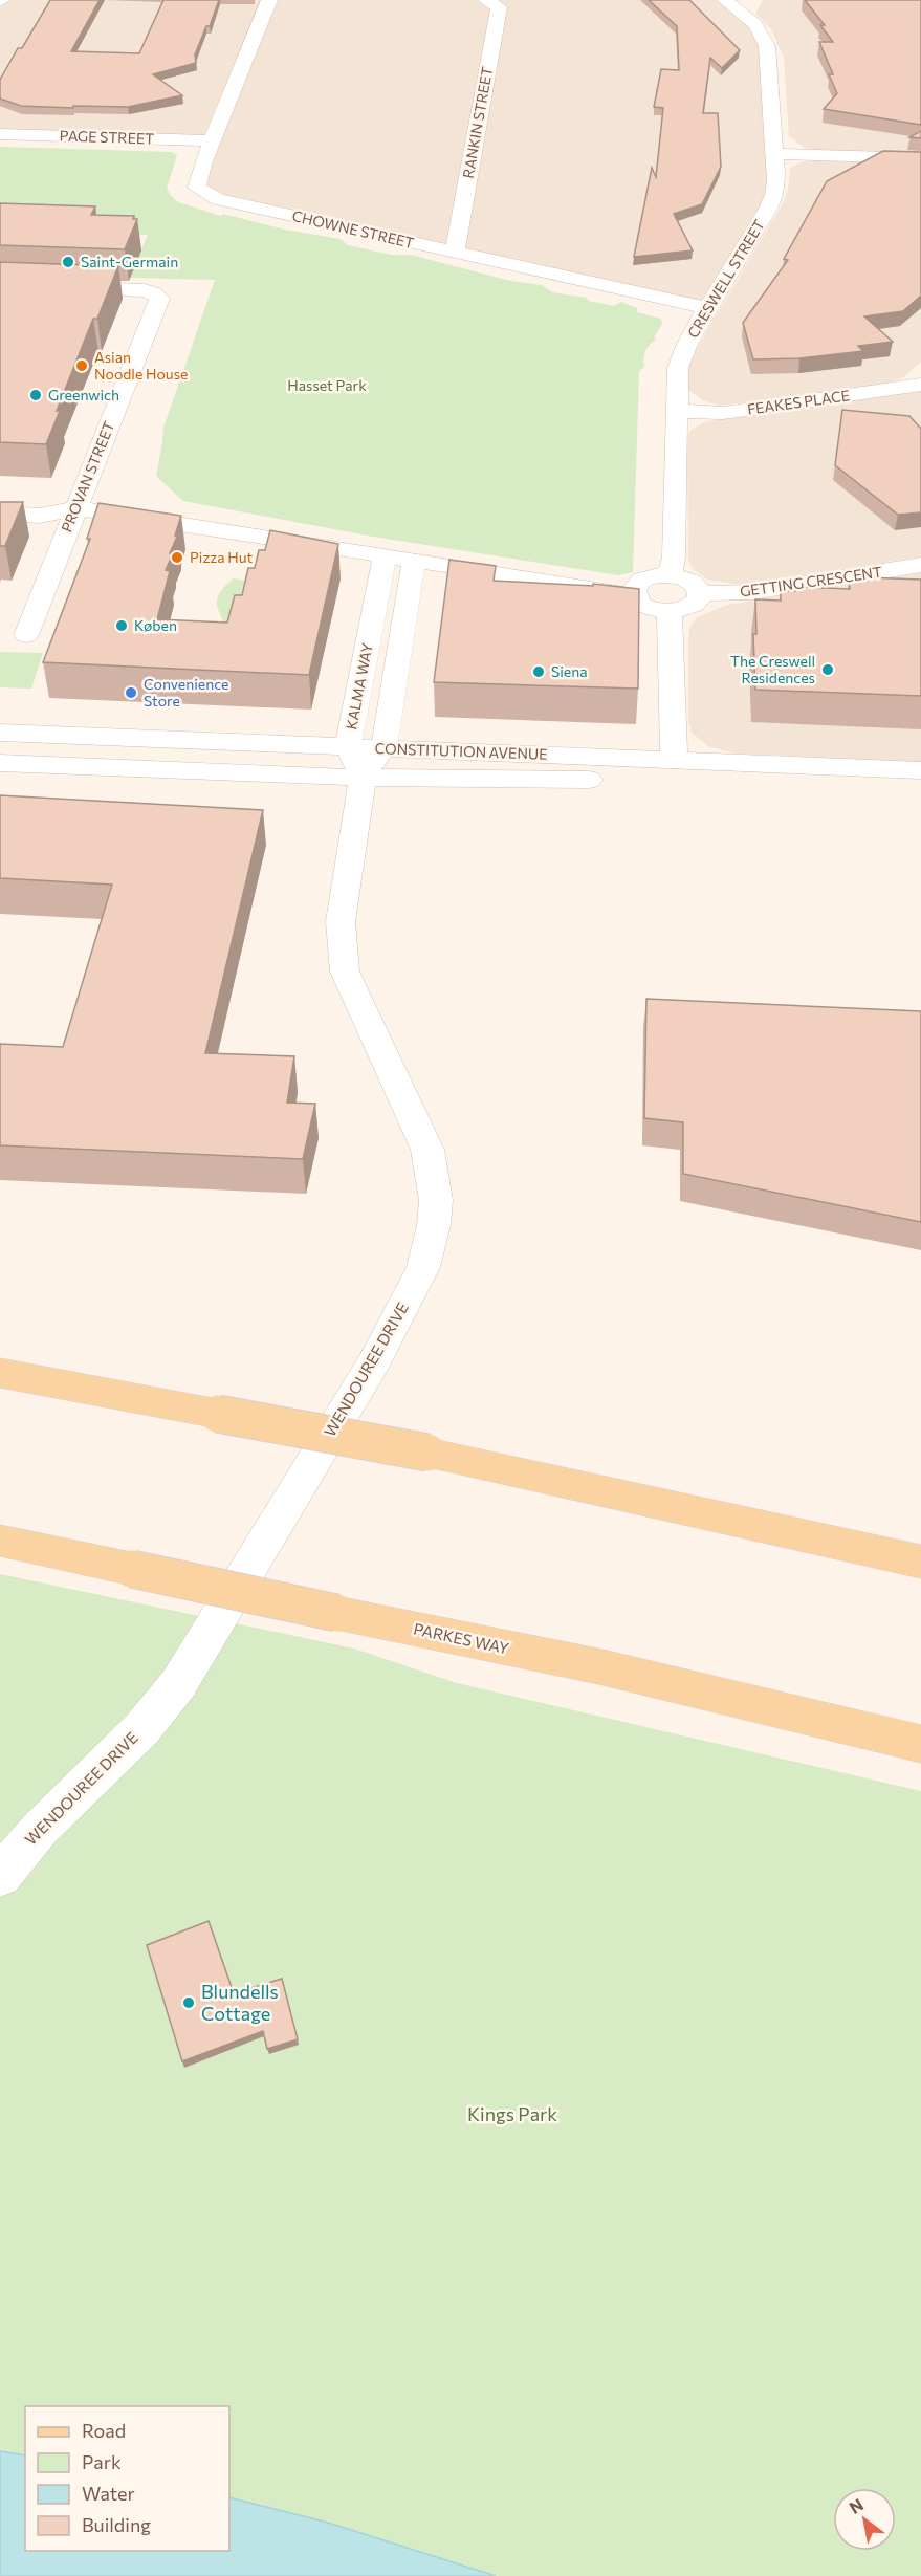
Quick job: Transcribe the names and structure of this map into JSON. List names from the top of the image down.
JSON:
{
  "streets": {
    "main road": ["PARKES WAY"],
    "street": [
      "RANKIN STREET",
      "PAGE STREET",
      "CHOWNE STREET",
      "CRESWELL STREET",
      "FEAKES PLACE",
      "PROVAN STREET",
      "GETTING CRESCENT",
      "KALMA WAY",
      "CONSTITUTION AVENUE",
      "WENDOUREE DRIVE"
    ]
  },
  "crossings": [
    ["RANKIN STREET", "CHOWNE STREET"],
    ["PAGE STREET", "CHOWNE STREET"],
    ["CHOWNE STREET", "CRESWELL STREET"],
    ["CRESWELL STREET", "FEAKES PLACE"],
    ["KALMA WAY", "CONSTITUTION AVENUE"],
    ["KALMA WAY", "WENDOUREE DRIVE"],
    ["CONSTITUTION AVENUE", "WENDOUREE DRIVE"]
  ],
  "parks": ["Hasset Park", "Kings Park"],
  "places": [
    "Saint-Germain",
    "Asian Noodle House",
    "Greenwich",
    "Pizza Hut",
    "Køben",
    "The Creswell Residences",
    "Siena",
    "Convenience Store",
    "Blundells Cottage"
  ],
  "legend": [
    "Road",
    "Park",
    "Water",
    "Building"
  ],
  "north": "top left"
}
